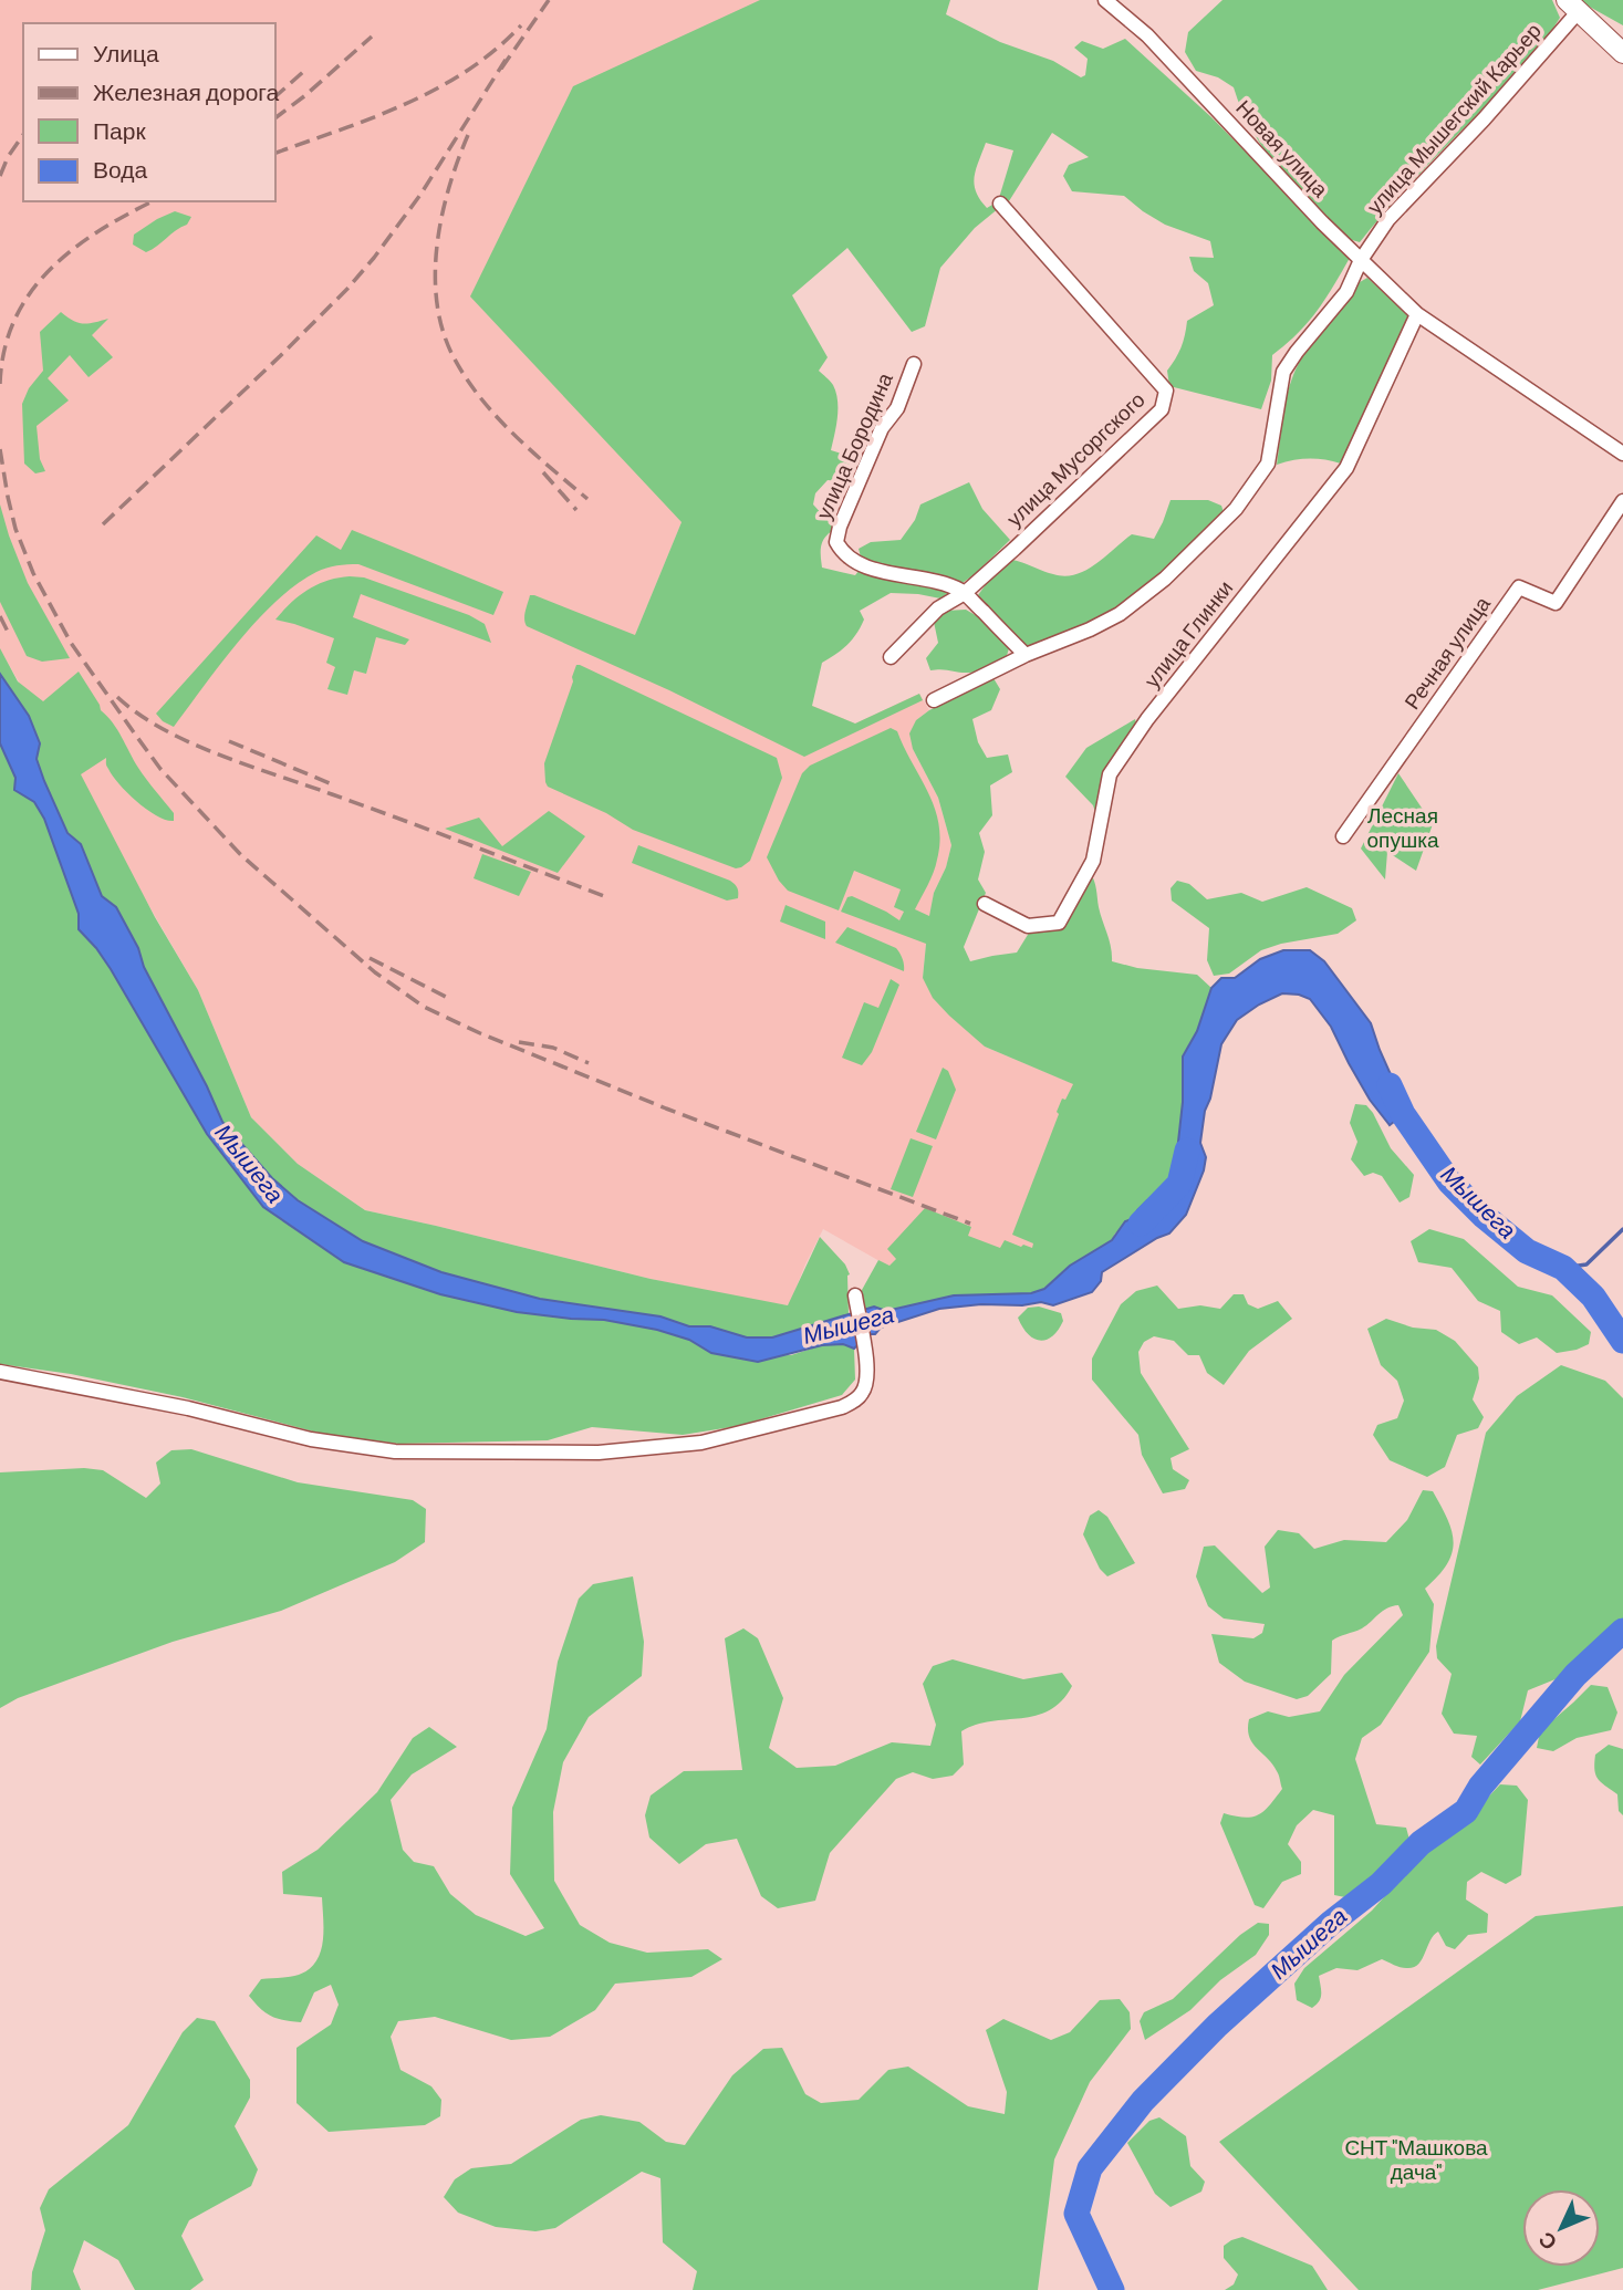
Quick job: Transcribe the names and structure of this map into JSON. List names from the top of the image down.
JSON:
{
  "streets": {
    "street": [
      "улица Мышегский Карьер",
      "Новая улица",
      "улица Бородина",
      "улица Мусоргского",
      "улица Глинки",
      "Речная улица"
    ]
  },
  "crossings": [
    ["улица Мышегский Карьер", "Новая улица"],
    ["Новая улица", "улица Глинки"],
    ["улица Бородина", "улица Мусоргского"]
  ],
  "water": ["Мышега"],
  "parks": ["Лесная опушка", "СНТ \"Машкова дача\""],
  "legend": [
    "Улица",
    "Железная дорога",
    "Парк",
    "Вода"
  ],
  "north": "bottom left"
}
